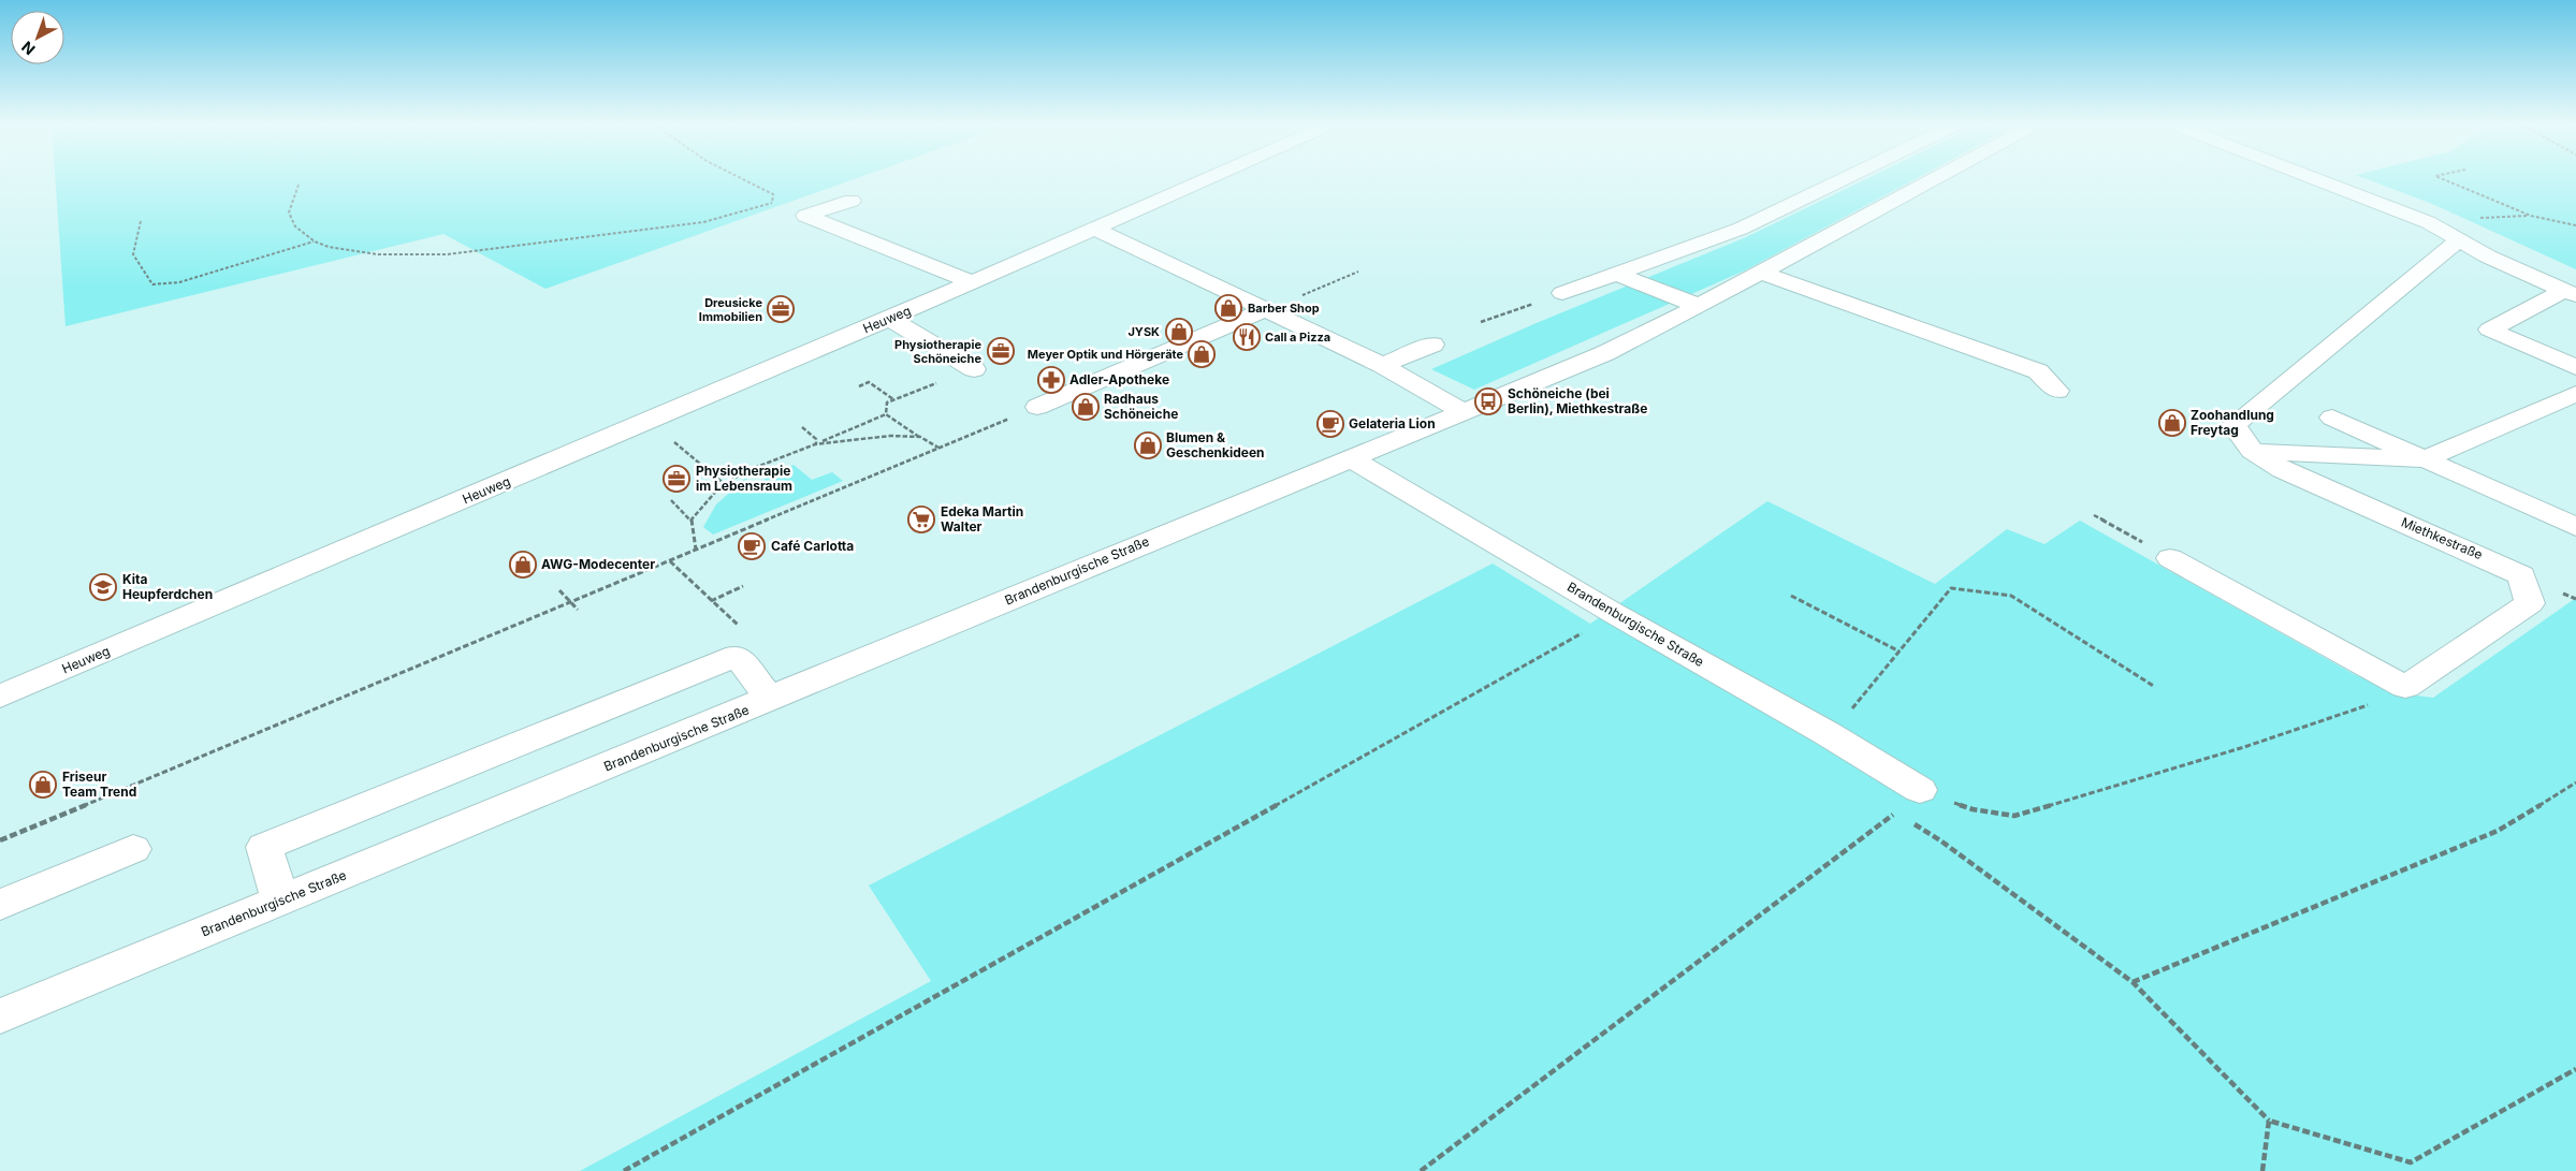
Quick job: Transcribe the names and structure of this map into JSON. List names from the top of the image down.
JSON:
{
  "streets": {
    "street": ["Heuweg", "Miethkestraße", "Brandenburgische Straße"]
  },
  "places": {
    "shop": [
      "Barber Shop",
      "JYSK",
      "Meyer Optik und Hörgeräte",
      "Radhaus Schöneiche",
      "Zoohandlung Freytag",
      "Blumen & Geschenkideen",
      "AWG-Modecenter",
      "Friseur Team Trend"
    ],
    "office": ["Dreusicke Immobilien", "Physiotherapie Schöneiche", "Physiotherapie im Lebensraum"],
    "restaurant": ["Call a Pizza"],
    "pharmacy": ["Adler-Apotheke"],
    "bus stop": ["Schöneiche (bei Berlin), Miethkestraße"],
    "cafe": ["Gelateria Lion", "Café Carlotta"],
    "supermarket": ["Edeka Martin Walter"],
    "school or university": ["Kita Heupferdchen"]
  },
  "north": "bottom left"
}
